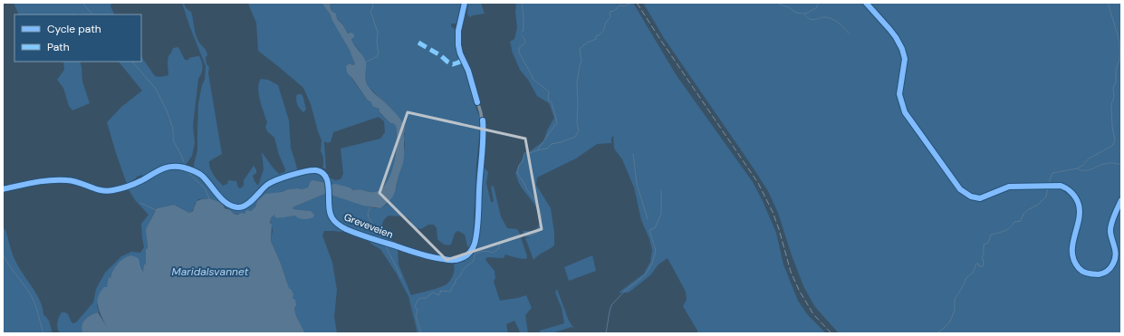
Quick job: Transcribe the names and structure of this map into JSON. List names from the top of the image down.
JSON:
{
  "streets": {
    "street": ["Greveveien"]
  },
  "water": ["Maridalsvannet"],
  "legend": ["Cycle path", "Path"]
}
